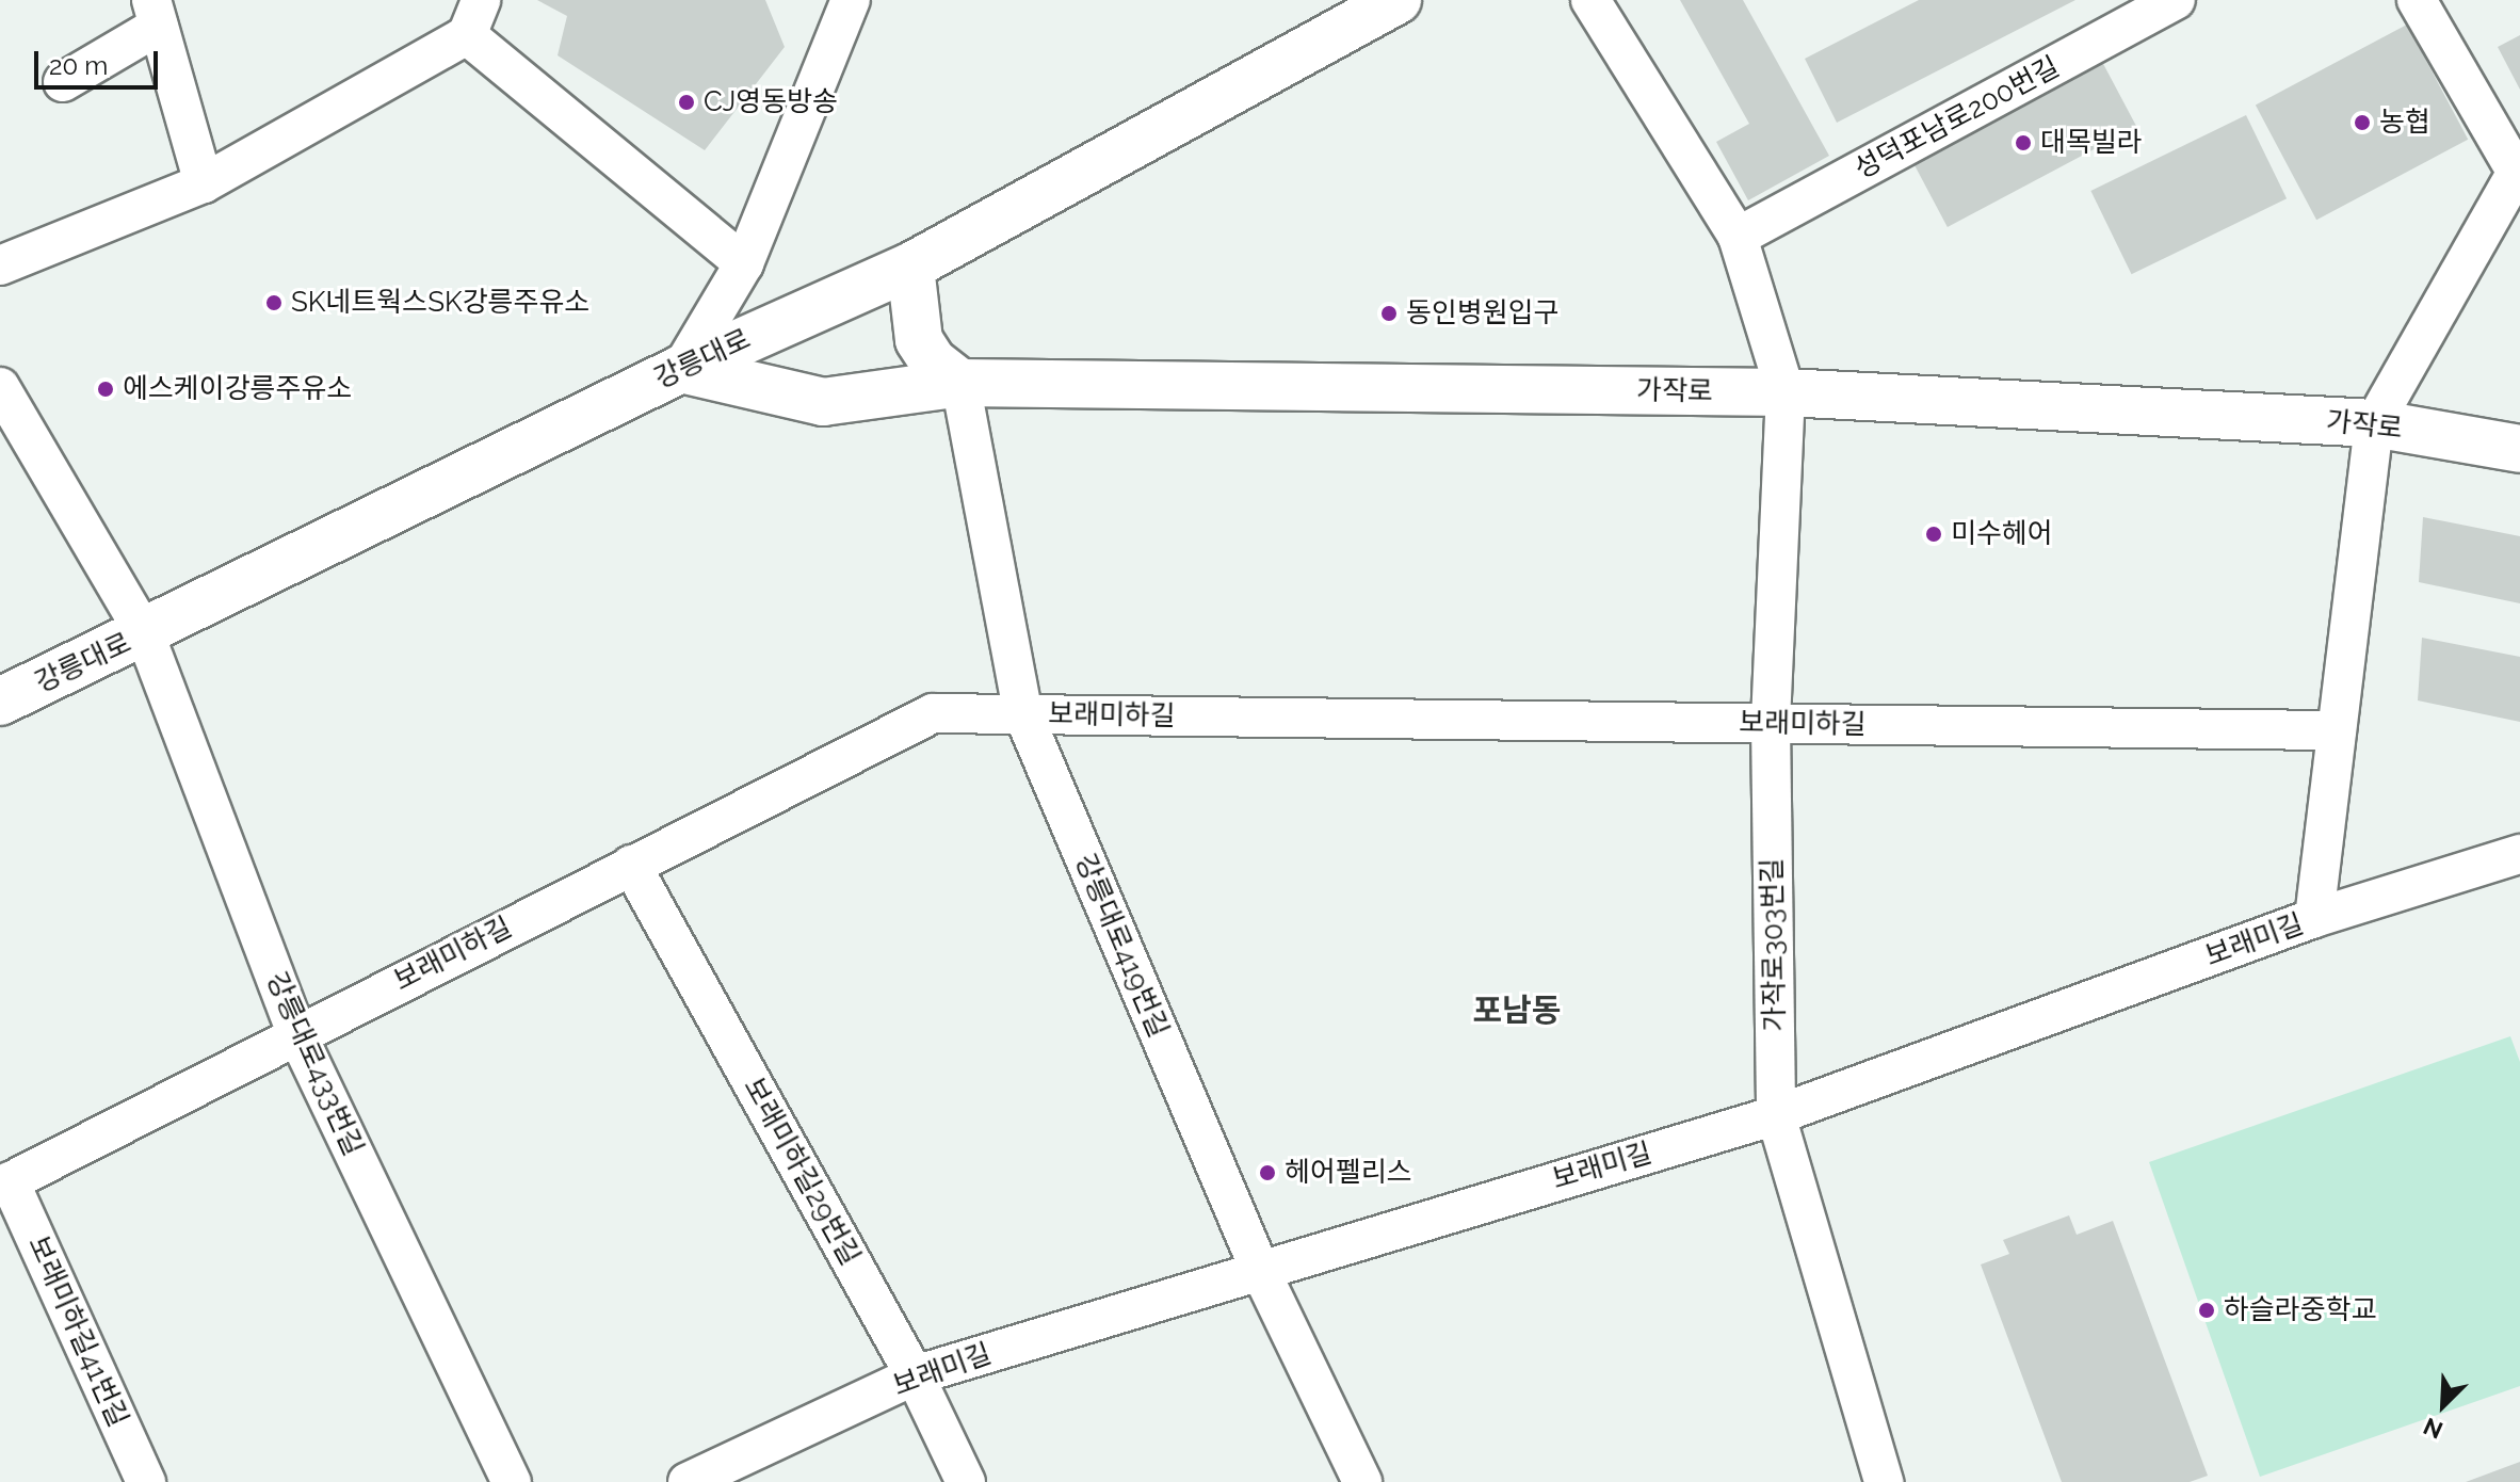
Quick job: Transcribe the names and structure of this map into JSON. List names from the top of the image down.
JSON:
{
  "streets": {
    "street": [
      "성덕포남로200번길",
      "강릉대로",
      "가작로",
      "보래미하길",
      "보래미길",
      "가작로303번길",
      "강릉대로419번길",
      "강릉대로433번길",
      "보래미하길29번길",
      "보래미하길41번길"
    ]
  },
  "crossings": [
    ["성덕포남로200번길", "가작로303번길"],
    ["강릉대로", "가작로"],
    ["강릉대로", "강릉대로433번길"],
    ["가작로", "가작로303번길"],
    ["가작로", "강릉대로419번길"],
    ["보래미하길", "가작로303번길"],
    ["보래미하길", "강릉대로419번길"],
    ["보래미하길", "강릉대로433번길"],
    ["보래미하길", "보래미하길29번길"],
    ["보래미하길", "보래미하길41번길"],
    ["보래미길", "가작로303번길"],
    ["보래미길", "강릉대로419번길"],
    ["보래미길", "보래미하길29번길"]
  ],
  "districts": ["포남동"],
  "places": [
    "CJ영동방송",
    "농협",
    "대목빌라",
    "SK네트웍스SK강릉주유소",
    "동인병원입구",
    "에스케이강릉주유소",
    "미수헤어",
    "헤어펠리스",
    "하슬라중학교"
  ],
  "scale_bar": "20 m",
  "north": "bottom left"
}
